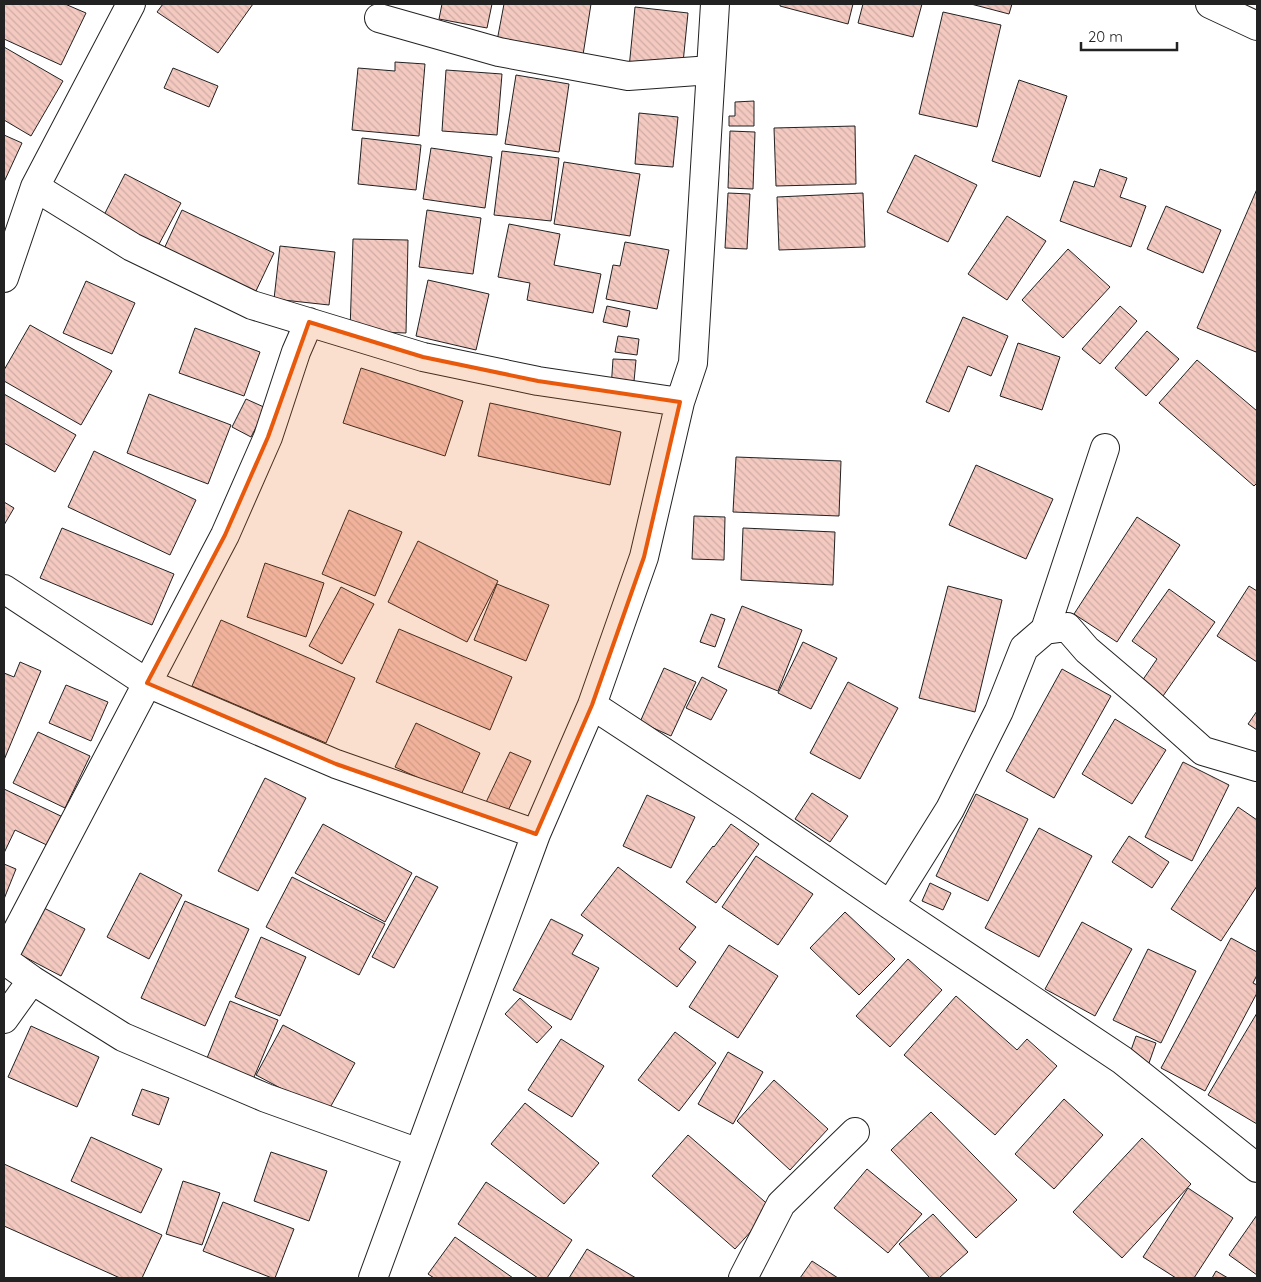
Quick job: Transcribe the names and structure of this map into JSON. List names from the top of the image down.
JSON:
{
  "scale_bar": "20 m"
}
